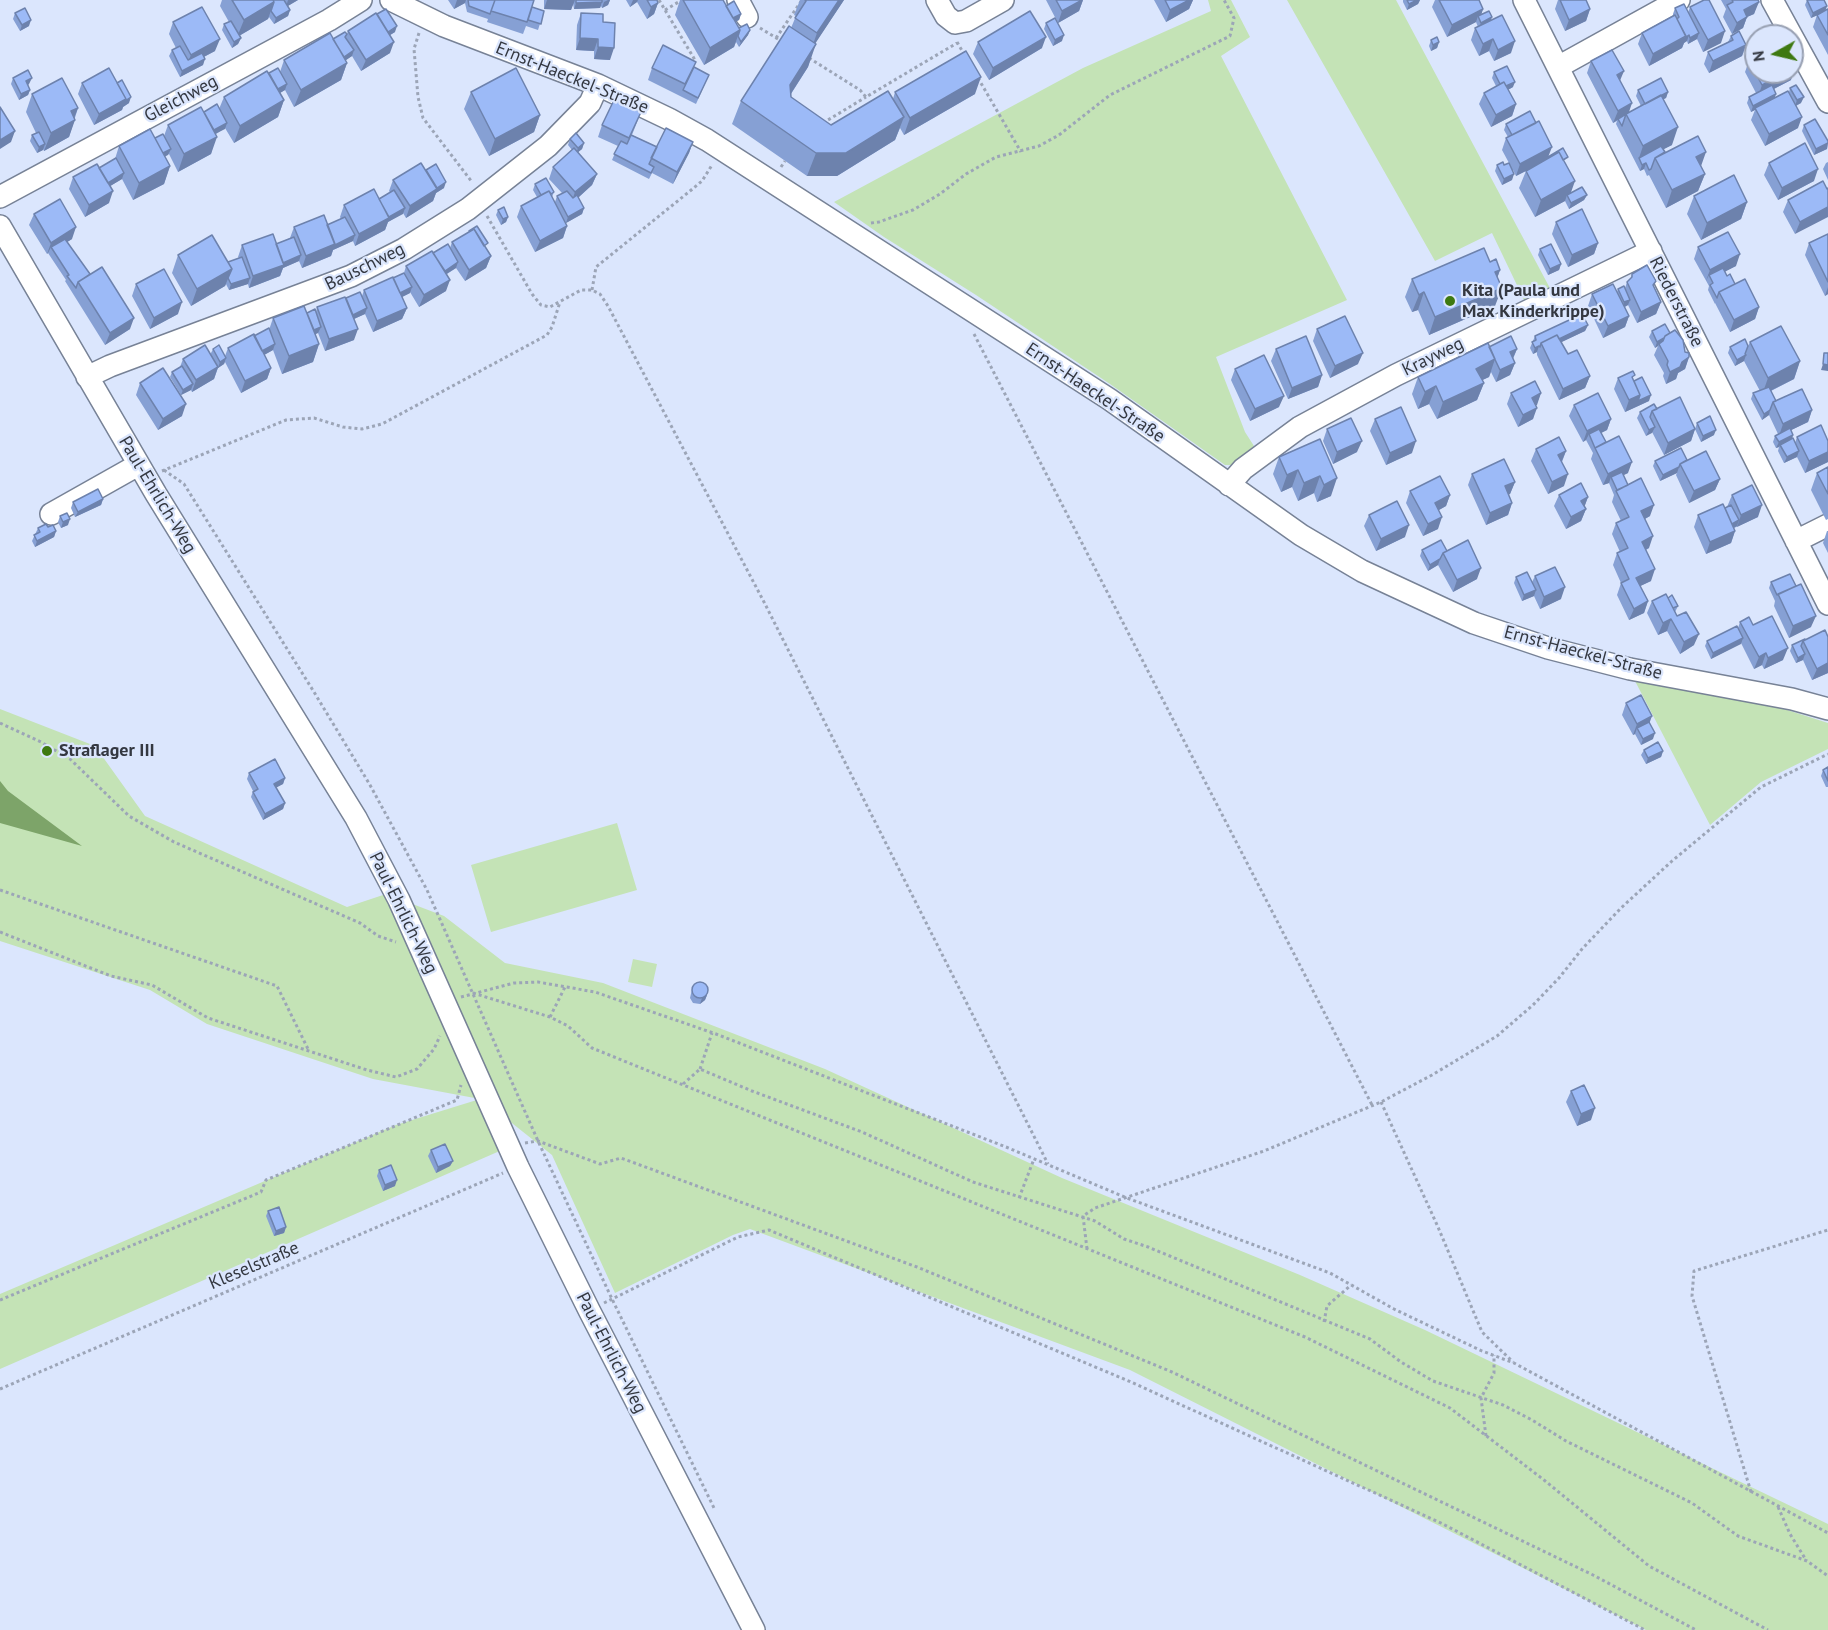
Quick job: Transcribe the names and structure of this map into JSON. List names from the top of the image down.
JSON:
{
  "streets": {
    "street": [
      "Ernst-Haeckel-Straße",
      "Gleichweg",
      "Bauschweg",
      "Riederstraße",
      "Krayweg",
      "Paul-Ehrlich-Weg"
    ],
    "path": ["Kleselstraße"]
  },
  "crossings": [
    ["Ernst-Haeckel-Straße", "Bauschweg"],
    ["Ernst-Haeckel-Straße", "Krayweg"],
    ["Bauschweg", "Paul-Ehrlich-Weg"],
    ["Riederstraße", "Krayweg"],
    ["Paul-Ehrlich-Weg", "Kleselstraße"]
  ],
  "places": ["Kita (Paula und Max Kinderkrippe)", "Straflager III"],
  "north": "left"
}
